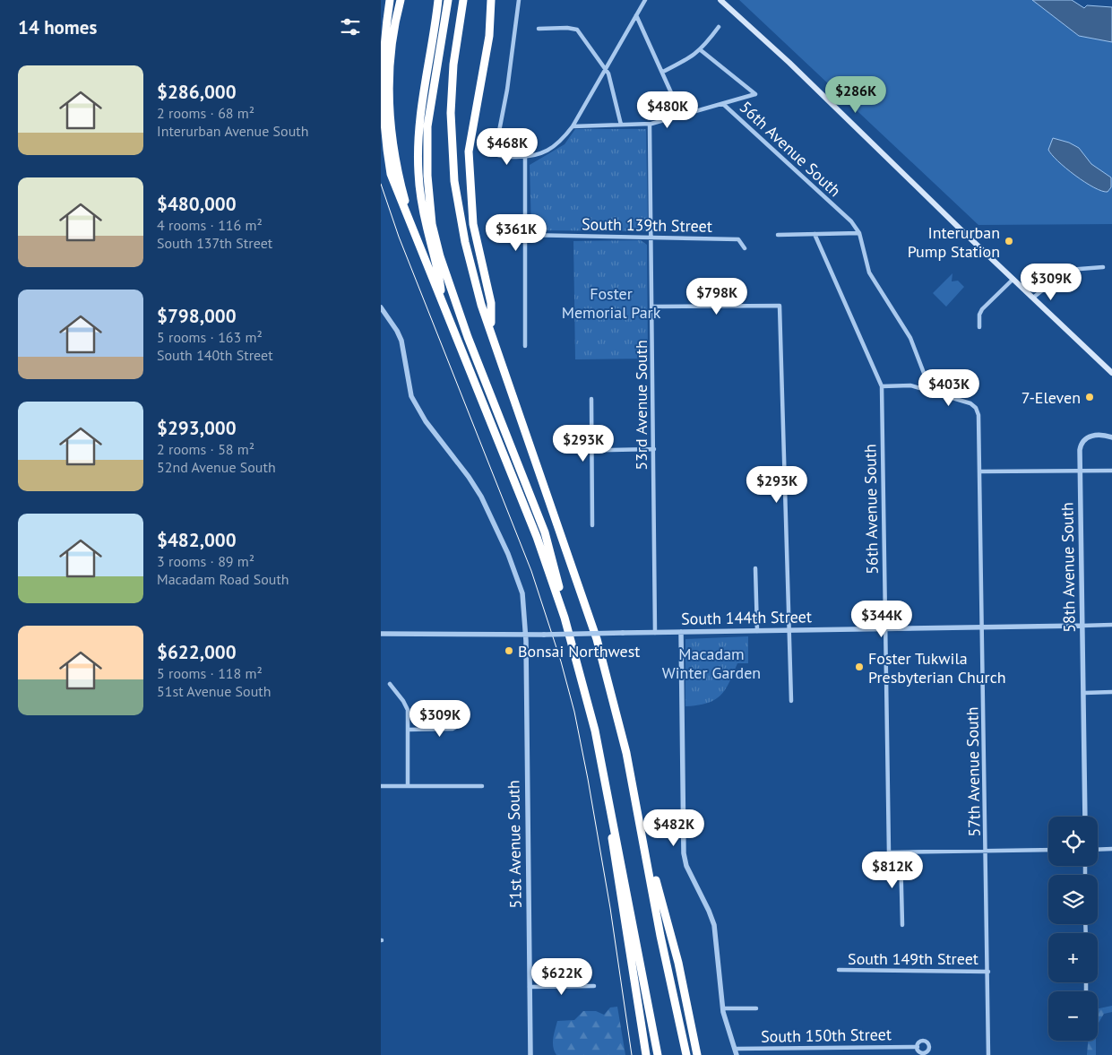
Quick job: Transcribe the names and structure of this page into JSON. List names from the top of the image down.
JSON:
{
  "streets": {
    "street": [
      "56th Avenue South",
      "South 139th Street",
      "53rd Avenue South",
      "58th Avenue South",
      "South 144th Street",
      "57th Avenue South",
      "51st Avenue South",
      "South 149th Street",
      "South 150th Street"
    ]
  },
  "crossings": [
    ["56th Avenue South", "South 144th Street"],
    ["South 139th Street", "53rd Avenue South"],
    ["53rd Avenue South", "South 144th Street"],
    ["58th Avenue South", "South 144th Street"],
    ["South 144th Street", "57th Avenue South"],
    ["South 144th Street", "51st Avenue South"],
    ["57th Avenue South", "South 149th Street"]
  ],
  "parks": ["Foster Memorial Park", "Macadam Winter Garden"],
  "places": [
    "Interurban Pump Station",
    "7-Eleven",
    "Bonsai Northwest",
    "Foster Tukwila Presbyterian Church"
  ],
  "page": {
    "heading": "14 homes",
    "list": [
      {
        "name": "$286,000",
        "note": "2 rooms · 68 m² · Interurban Avenue South"
      },
      {
        "name": "$480,000",
        "note": "4 rooms · 116 m² · South 137th Street"
      },
      {
        "name": "$798,000",
        "note": "5 rooms · 163 m² · South 140th Street"
      },
      {
        "name": "$293,000",
        "note": "2 rooms · 58 m² · 52nd Avenue South"
      },
      {
        "name": "$482,000",
        "note": "3 rooms · 89 m² · Macadam Road South"
      },
      {
        "name": "$622,000",
        "note": "5 rooms · 118 m² · 51st Avenue South"
      }
    ],
    "price": [
      "$286K",
      "$480K",
      "$468K",
      "$361K",
      "$309K",
      "$798K",
      "$403K",
      "$293K",
      "$293K",
      "$344K",
      "$309K",
      "$482K",
      "$812K",
      "$622K"
    ],
    "map_buttons": ["+", "−"]
  }
}
